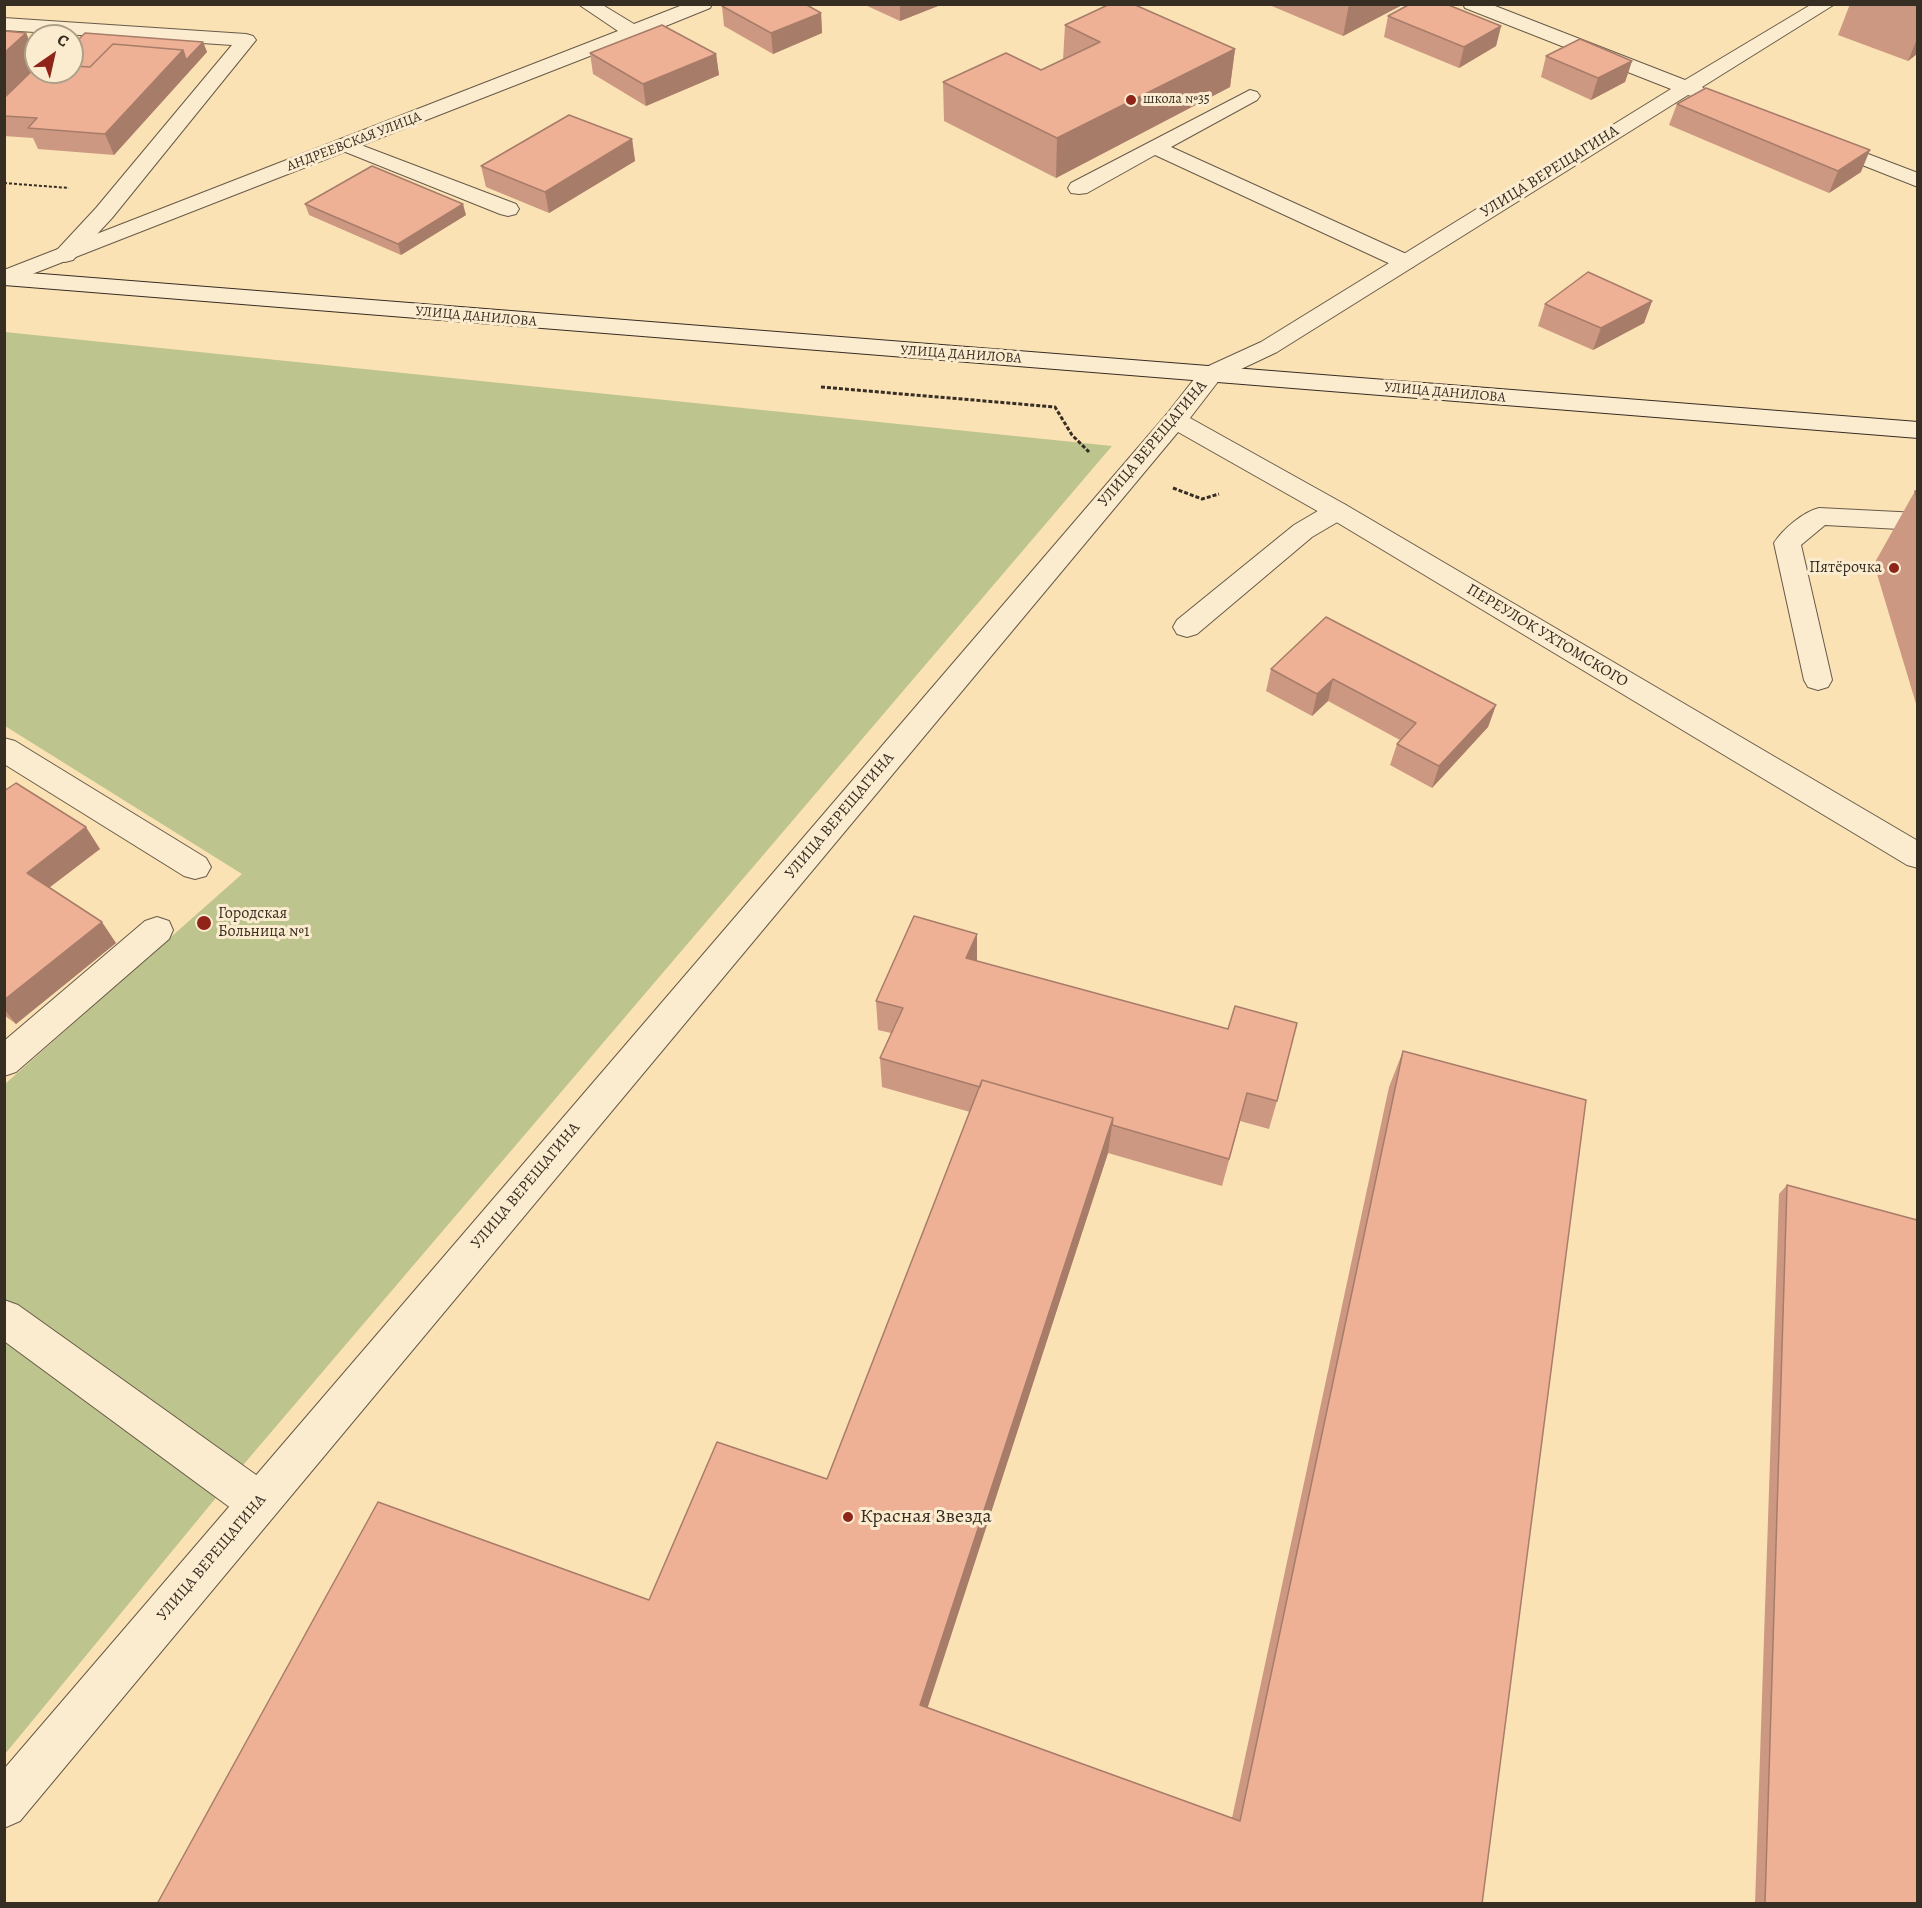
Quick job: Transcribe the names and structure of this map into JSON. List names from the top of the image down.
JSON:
{
  "streets": {
    "street": [
      "АНДРЕЕВСКАЯ УЛИЦА",
      "УЛИЦА ВЕРЕЩАГИНА",
      "УЛИЦА ДАНИЛОВА",
      "ПЕРЕУЛОК УХТОМСКОГО"
    ]
  },
  "crossings": [
    ["АНДРЕЕВСКАЯ УЛИЦА", "УЛИЦА ДАНИЛОВА"],
    ["УЛИЦА ВЕРЕЩАГИНА", "УЛИЦА ДАНИЛОВА"],
    ["УЛИЦА ВЕРЕЩАГИНА", "ПЕРЕУЛОК УХТОМСКОГО"]
  ],
  "places": [
    "школа №35",
    "Пятёрочка",
    "Городская Больница №1",
    "Красная Звезда"
  ],
  "north": "top right"
}
